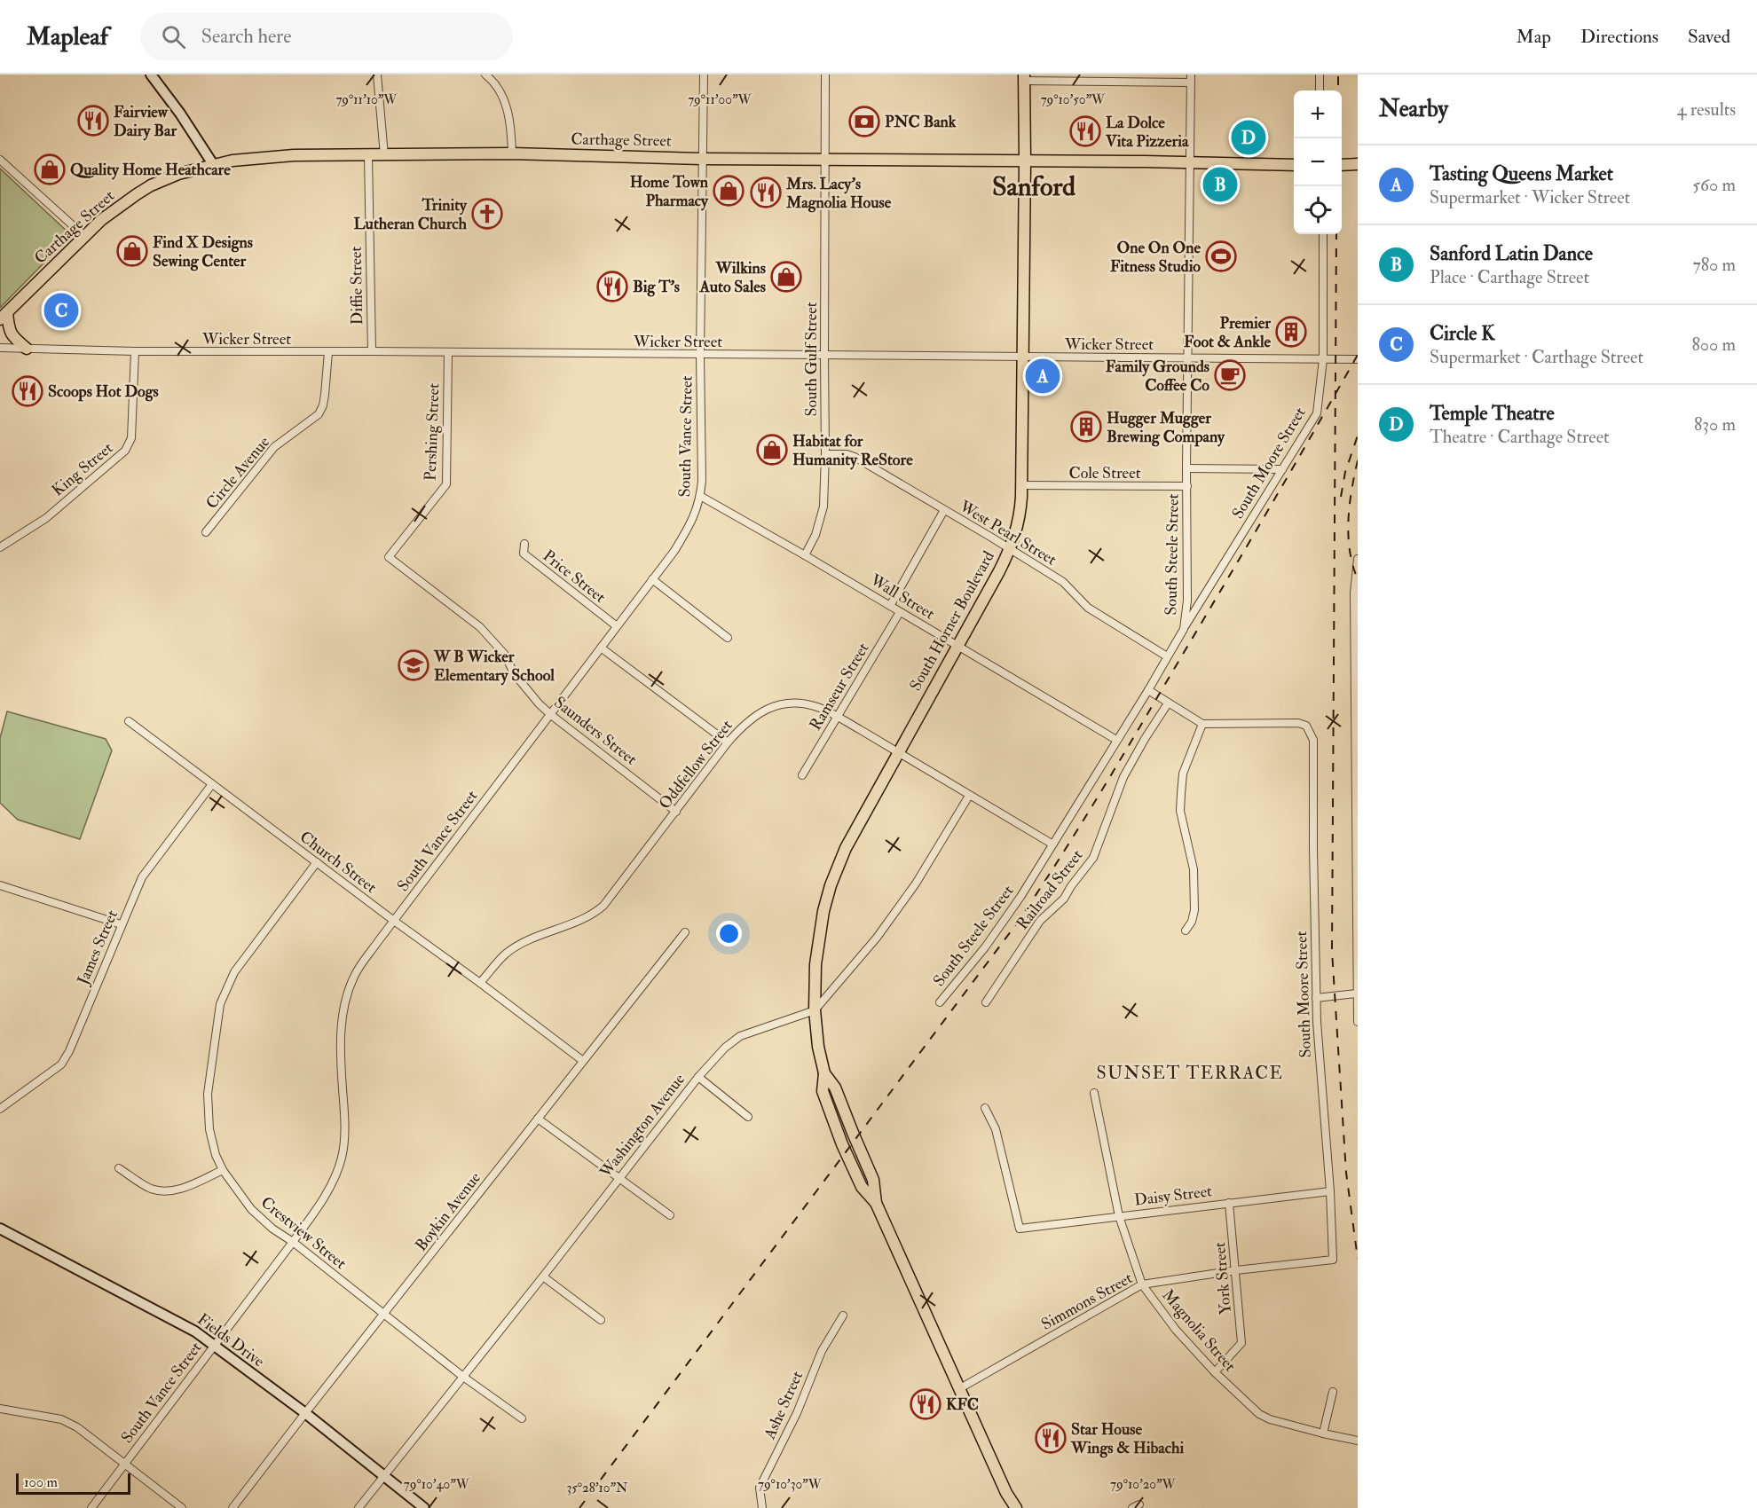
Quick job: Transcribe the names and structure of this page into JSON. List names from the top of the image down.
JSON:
{
  "streets": {
    "main road": ["Carthage Street", "South Horner Boulevard"],
    "street": [
      "Diffie Street",
      "Wicker Street",
      "South Gulf Street",
      "Pershing Street",
      "South Vance Street",
      "South Moore Street",
      "King Street",
      "Circle Avenue",
      "Cole Street",
      "West Pearl Street",
      "South Steele Street",
      "Price Street",
      "Wall Street",
      "Ramseur Street",
      "Saunders Street",
      "Oddfellow Street",
      "Church Street",
      "Railroad Street",
      "James Street",
      "Washington Avenue",
      "Daisy Street",
      "Boykin Avenue",
      "Crestview Street",
      "York Street",
      "Simmons Street",
      "Magnolia Street",
      "Fields Drive",
      "Ashe Street"
    ]
  },
  "crossings": [
    ["Carthage Street", "Diffie Street"],
    ["Carthage Street", "South Gulf Street"],
    ["Carthage Street", "South Vance Street"],
    ["Carthage Street", "South Steele Street"],
    ["Carthage Street", "South Horner Boulevard"],
    ["Diffie Street", "Wicker Street"],
    ["Wicker Street", "South Gulf Street"],
    ["Wicker Street", "Pershing Street"],
    ["Wicker Street", "South Vance Street"],
    ["Wicker Street", "South Moore Street"],
    ["Wicker Street", "King Street"],
    ["Wicker Street", "Circle Avenue"],
    ["Wicker Street", "South Steele Street"],
    ["Wicker Street", "South Horner Boulevard"],
    ["South Gulf Street", "West Pearl Street"],
    ["South Gulf Street", "Wall Street"],
    ["Pershing Street", "Saunders Street"],
    ["South Vance Street", "Price Street"],
    ["South Vance Street", "Wall Street"],
    ["South Vance Street", "Saunders Street"],
    ["South Vance Street", "Church Street"],
    ["South Vance Street", "Crestview Street"],
    ["South Vance Street", "Fields Drive"],
    ["South Moore Street", "South Steele Street"],
    ["South Moore Street", "Daisy Street"],
    ["South Moore Street", "Simmons Street"],
    ["Cole Street", "South Steele Street"],
    ["Cole Street", "South Horner Boulevard"],
    ["West Pearl Street", "South Steele Street"],
    ["West Pearl Street", "South Horner Boulevard"],
    ["South Steele Street", "Wall Street"],
    ["South Steele Street", "Oddfellow Street"],
    ["Wall Street", "South Horner Boulevard"],
    ["Wall Street", "Ramseur Street"],
    ["South Horner Boulevard", "Oddfellow Street"],
    ["South Horner Boulevard", "Washington Avenue"],
    ["South Horner Boulevard", "Simmons Street"],
    ["Ramseur Street", "Oddfellow Street"],
    ["Saunders Street", "Oddfellow Street"],
    ["Oddfellow Street", "Church Street"],
    ["Church Street", "James Street"],
    ["Church Street", "Boykin Avenue"],
    ["Church Street", "Crestview Street"],
    ["Washington Avenue", "Crestview Street"],
    ["Washington Avenue", "Fields Drive"],
    ["Daisy Street", "York Street"],
    ["Daisy Street", "Magnolia Street"],
    ["Boykin Avenue", "Crestview Street"],
    ["Boykin Avenue", "Fields Drive"],
    ["York Street", "Simmons Street"],
    ["York Street", "Magnolia Street"],
    ["Simmons Street", "Magnolia Street"]
  ],
  "districts": ["Sanford", "SUNSET TERRACE"],
  "places": {
    "restaurant": [
      "Fairview Dairy Bar",
      "La Dolce Vita Pizzeria",
      "Mrs. Lacy’s Magnolia House",
      "Big T’s",
      "Scoops Hot Dogs",
      "KFC",
      "Star House Wings & Hibachi"
    ],
    "bank": ["PNC Bank"],
    "shop": [
      "Quality Home Heathcare",
      "Home Town Pharmacy",
      "Find X Designs Sewing Center",
      "Wilkins Auto Sales",
      "Habitat for Humanity ReStore"
    ],
    "church": ["Trinity Lutheran Church"],
    "sports": ["One On One Fitness Studio"],
    "building": ["Premier Foot & Ankle", "Hugger Mugger Brewing Company"],
    "cafe": ["Family Grounds Coffee Co"],
    "school or university": ["W B Wicker Elementary School"]
  },
  "scale_bar": "100 m",
  "page": {
    "header": "Mapleaf",
    "search": "Search here",
    "nav": ["Map", "Directions", "Saved"],
    "heading": ["Nearby", "4 results"],
    "map_buttons": ["+", "−"],
    "pins": [
      "D",
      "B",
      "C",
      "A"
    ],
    "list": [
      {
        "mark": "A",
        "name": "Tasting Queens Market",
        "note": "Supermarket · Wicker Street",
        "value": "560 m"
      },
      {
        "mark": "B",
        "name": "Sanford Latin Dance",
        "note": "Place · Carthage Street",
        "value": "780 m"
      },
      {
        "mark": "C",
        "name": "Circle K",
        "note": "Supermarket · Carthage Street",
        "value": "800 m"
      },
      {
        "mark": "D",
        "name": "Temple Theatre",
        "note": "Theatre · Carthage Street",
        "value": "830 m"
      }
    ],
    "scale": "100 m"
  },
  "coordinates": [
    "79°11'10\"W",
    "79°11'00\"W",
    "79°10'50\"W",
    "79°10'40\"W",
    "79°10'30\"W",
    "79°10'20\"W",
    "35°28'10\"N"
  ]
}
